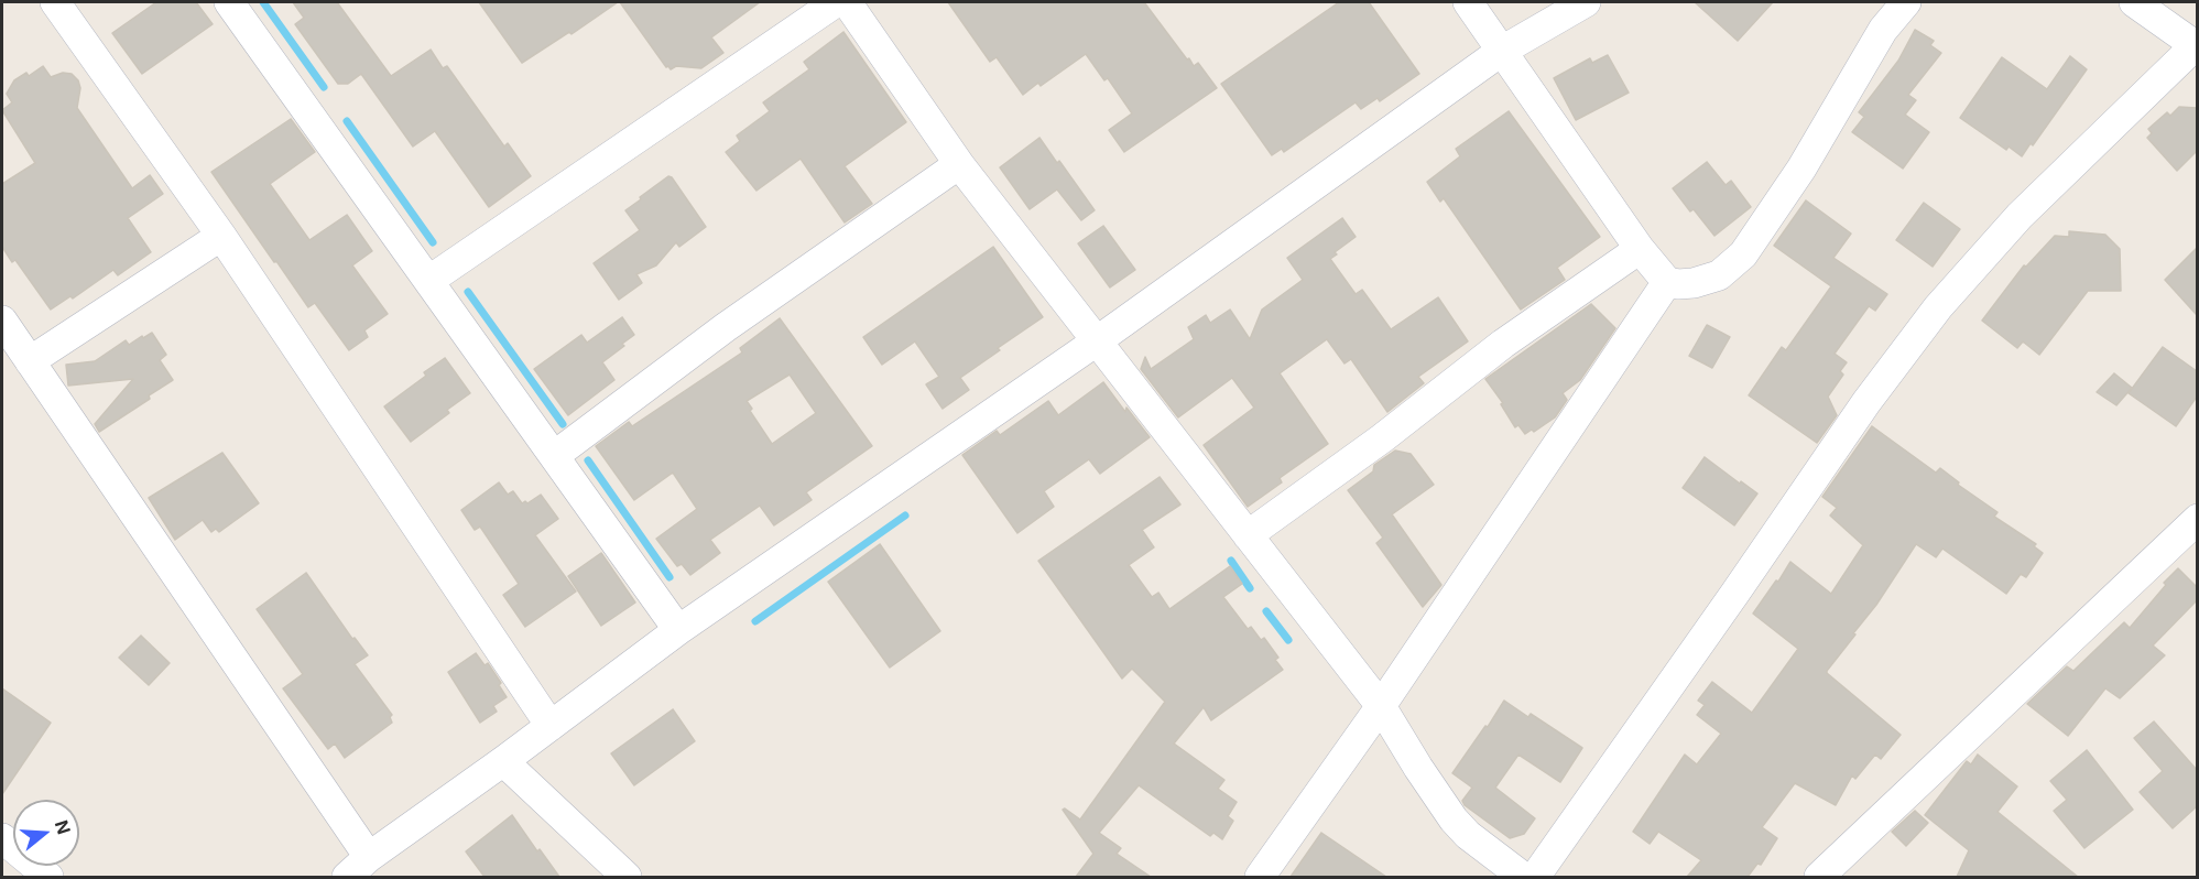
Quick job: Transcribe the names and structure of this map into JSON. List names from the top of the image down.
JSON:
{
  "north": "right"
}
